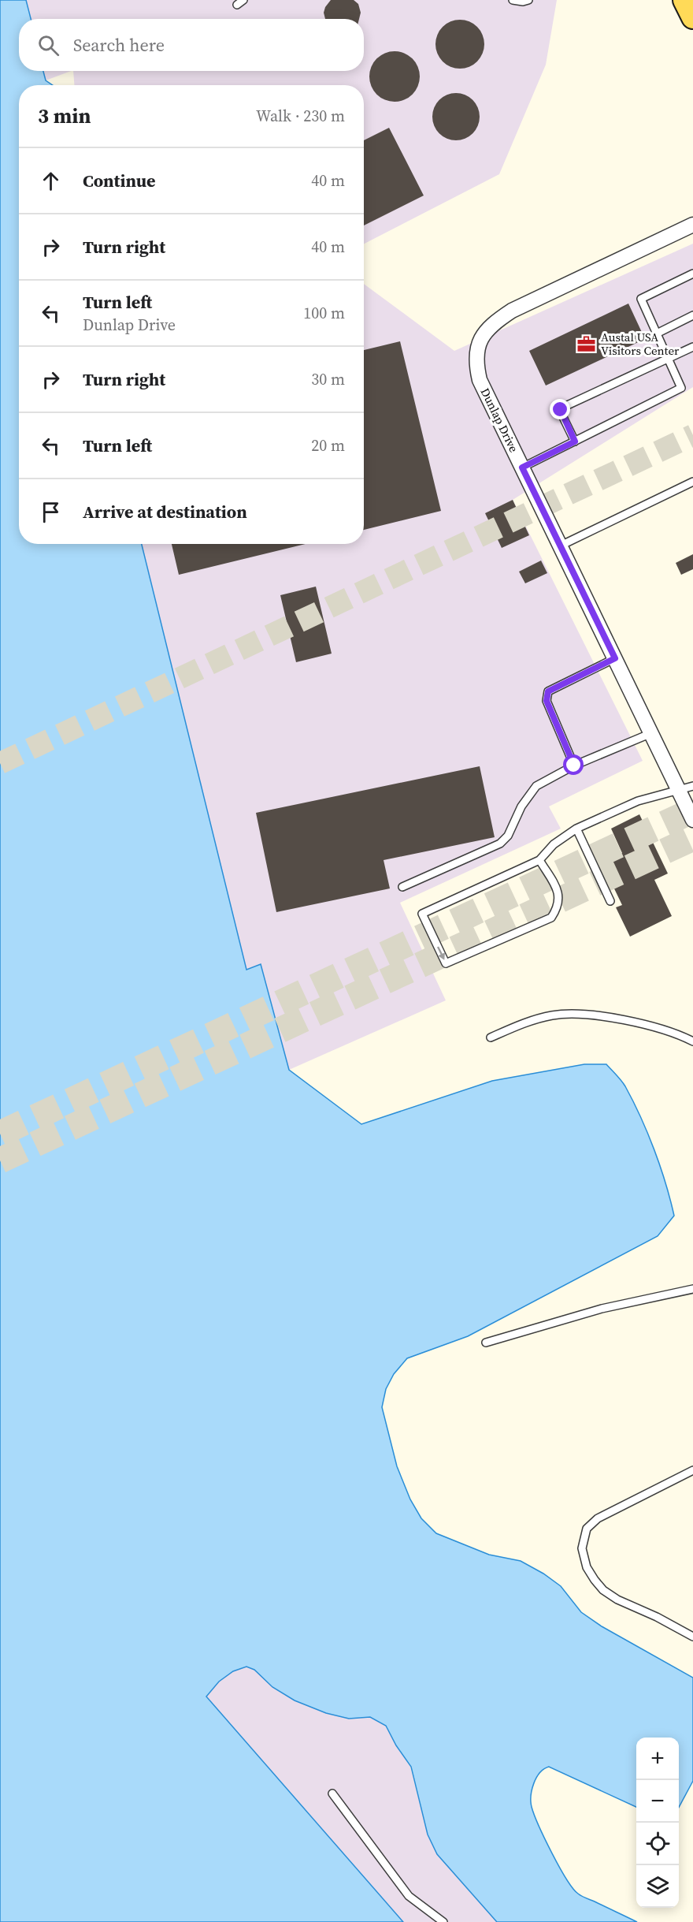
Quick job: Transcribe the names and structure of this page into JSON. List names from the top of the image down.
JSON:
{
  "streets": {
    "street": ["Dunlap Drive"]
  },
  "places": {
    "office": ["Austal USA Visitors Center"]
  },
  "page": {
    "search": "Search here",
    "heading": ["3 min", "Walk · 230 m"],
    "list": [
      ["Continue", "40 m"],
      ["Turn right", "40 m"],
      ["Turn left", "Dunlap Drive", "100 m"],
      ["Turn right", "30 m"],
      ["Turn left", "20 m"],
      "Arrive at destination"
    ],
    "map_buttons": ["+", "−"]
  }
}
